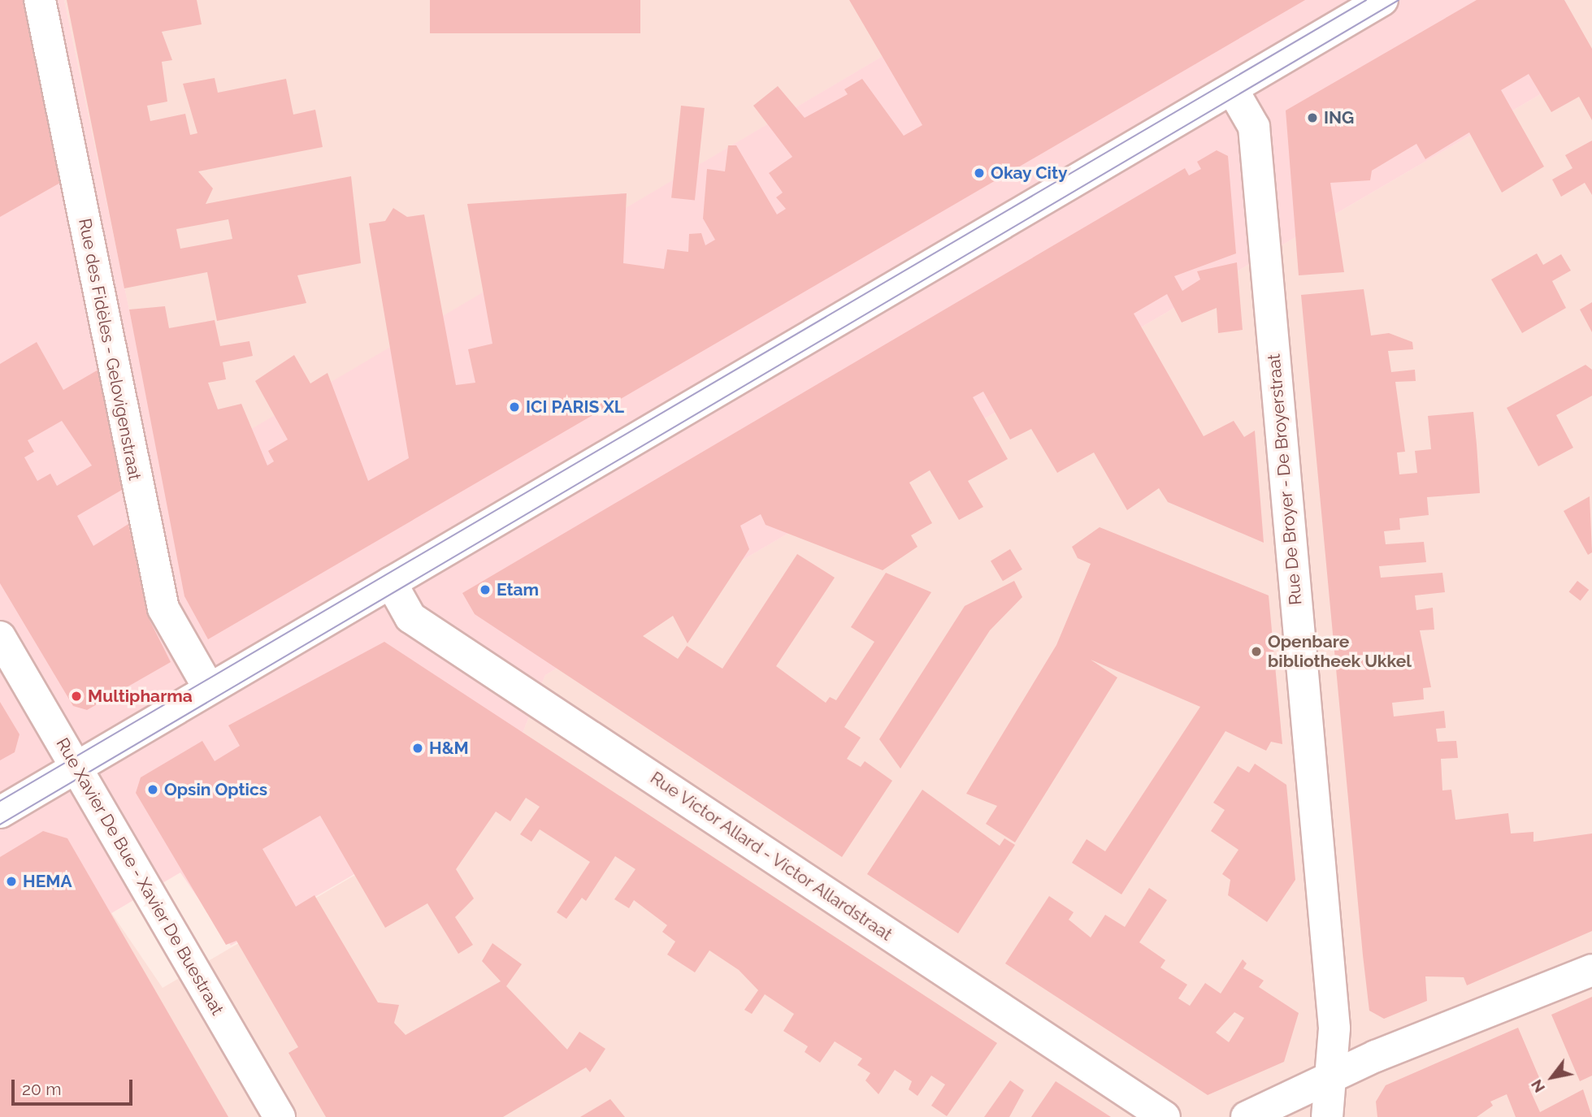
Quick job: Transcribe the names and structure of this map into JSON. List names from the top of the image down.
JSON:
{
  "streets": {
    "street": [
      "Rue des Fidèles - Gelovigenstraat",
      "Rue De Broyer - De Broyerstraat",
      "Rue Victor Allard - Victor Allardstraat",
      "Rue Xavier De Bue - Xavier De Buestraat"
    ]
  },
  "places": [
    "ING",
    "Okay City",
    "ICI PARIS XL",
    "Etam",
    "Openbare bibliotheek Ukkel",
    "Multipharma",
    "H&M",
    "Opsin Optics",
    "HEMA"
  ],
  "scale_bar": "20 m",
  "north": "bottom left"
}
